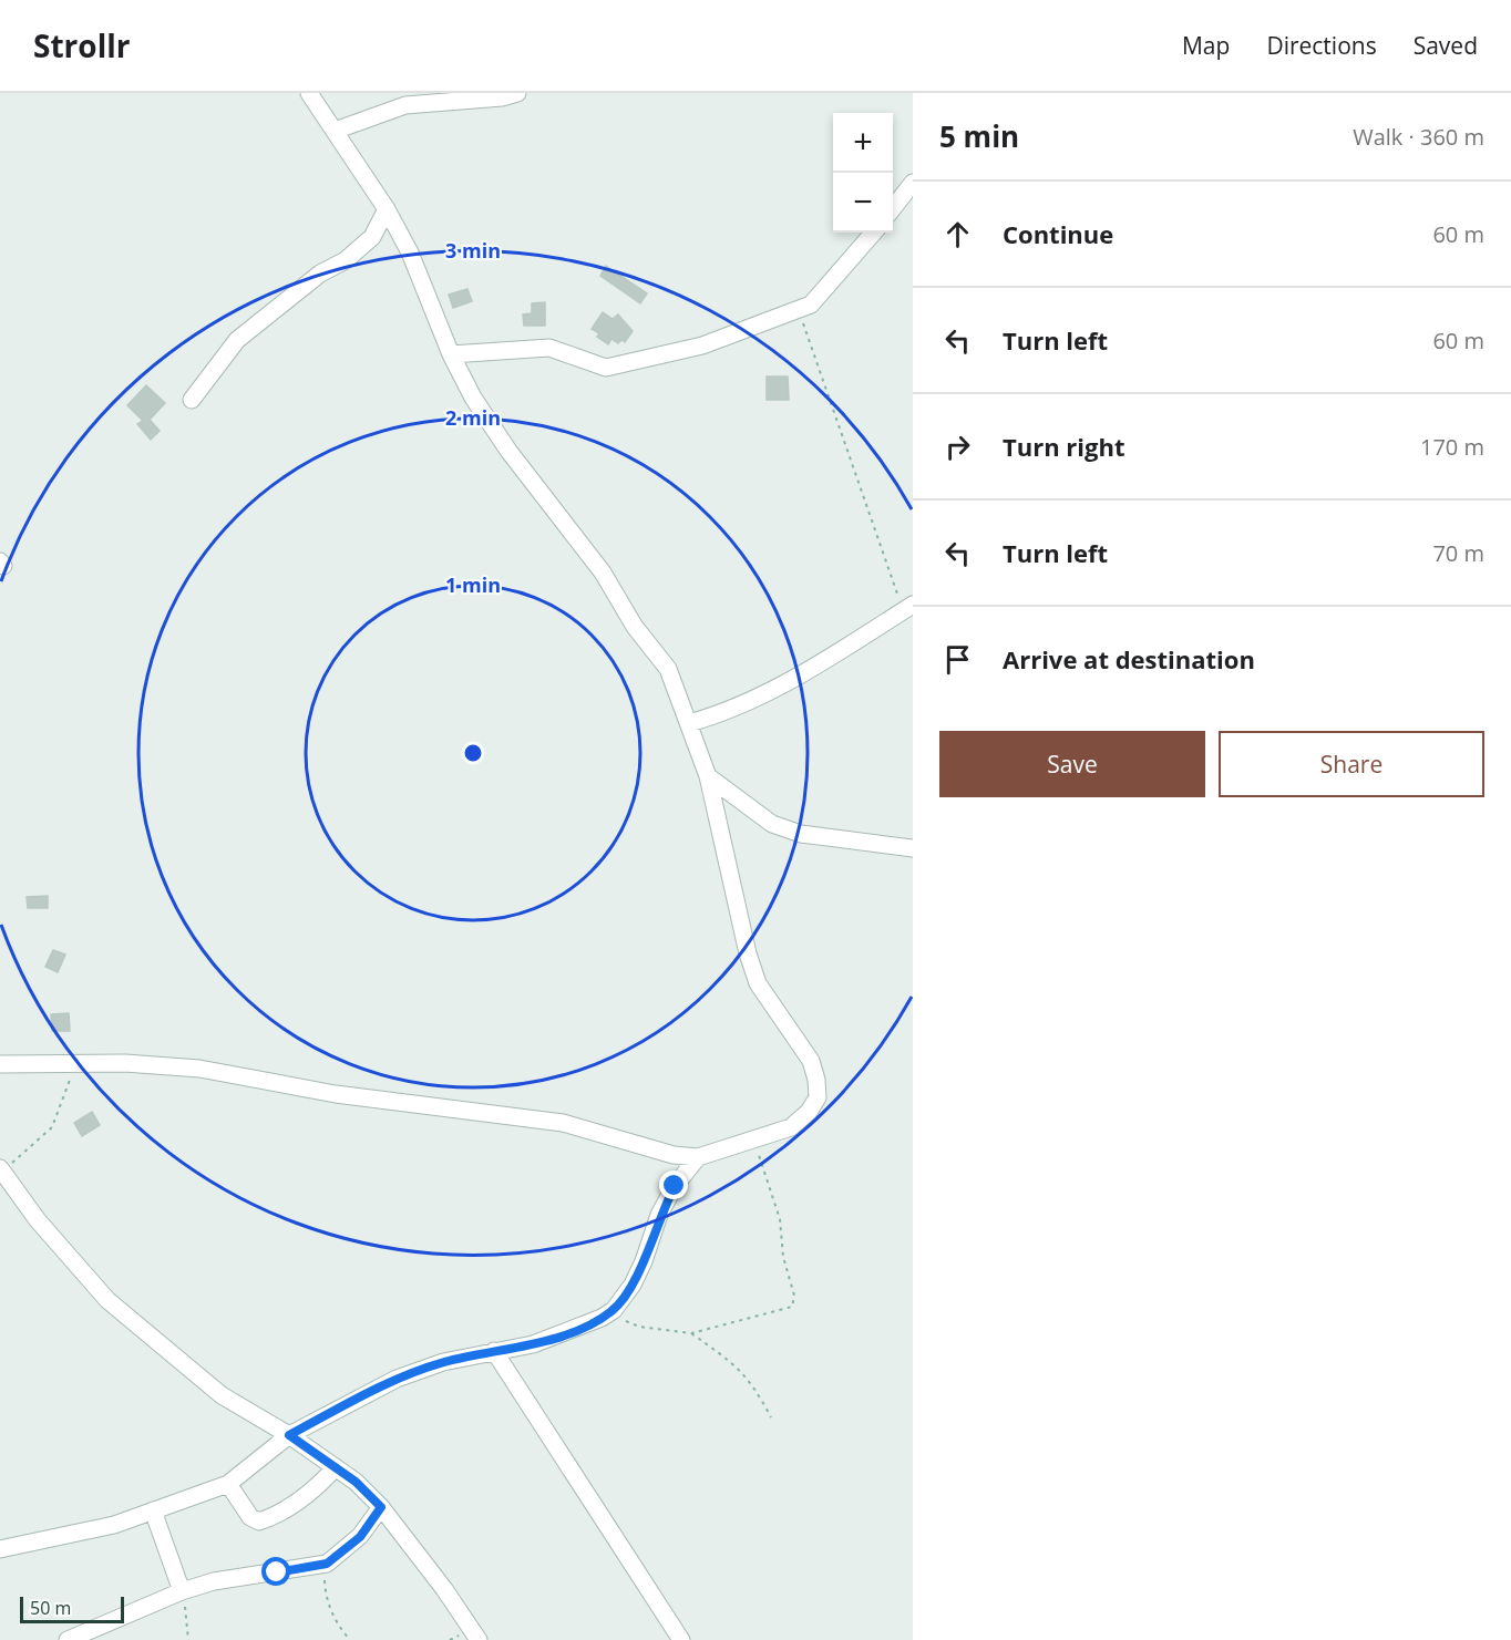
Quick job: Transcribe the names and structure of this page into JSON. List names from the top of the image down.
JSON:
{
  "scale_bar": "50 m",
  "page": {
    "header": "Strollr",
    "nav": ["Map", "Directions", "Saved"],
    "heading": ["5 min", "Walk · 360 m"],
    "map_buttons": ["+", "−"],
    "list": [
      ["Continue", "60 m"],
      ["Turn left", "60 m"],
      ["Turn right", "170 m"],
      ["Turn left", "70 m"],
      "Arrive at destination"
    ],
    "buttons": ["Save", "Share"],
    "scale": "50 m"
  },
  "rings": ["3 min", "2 min", "1 min"]
}
